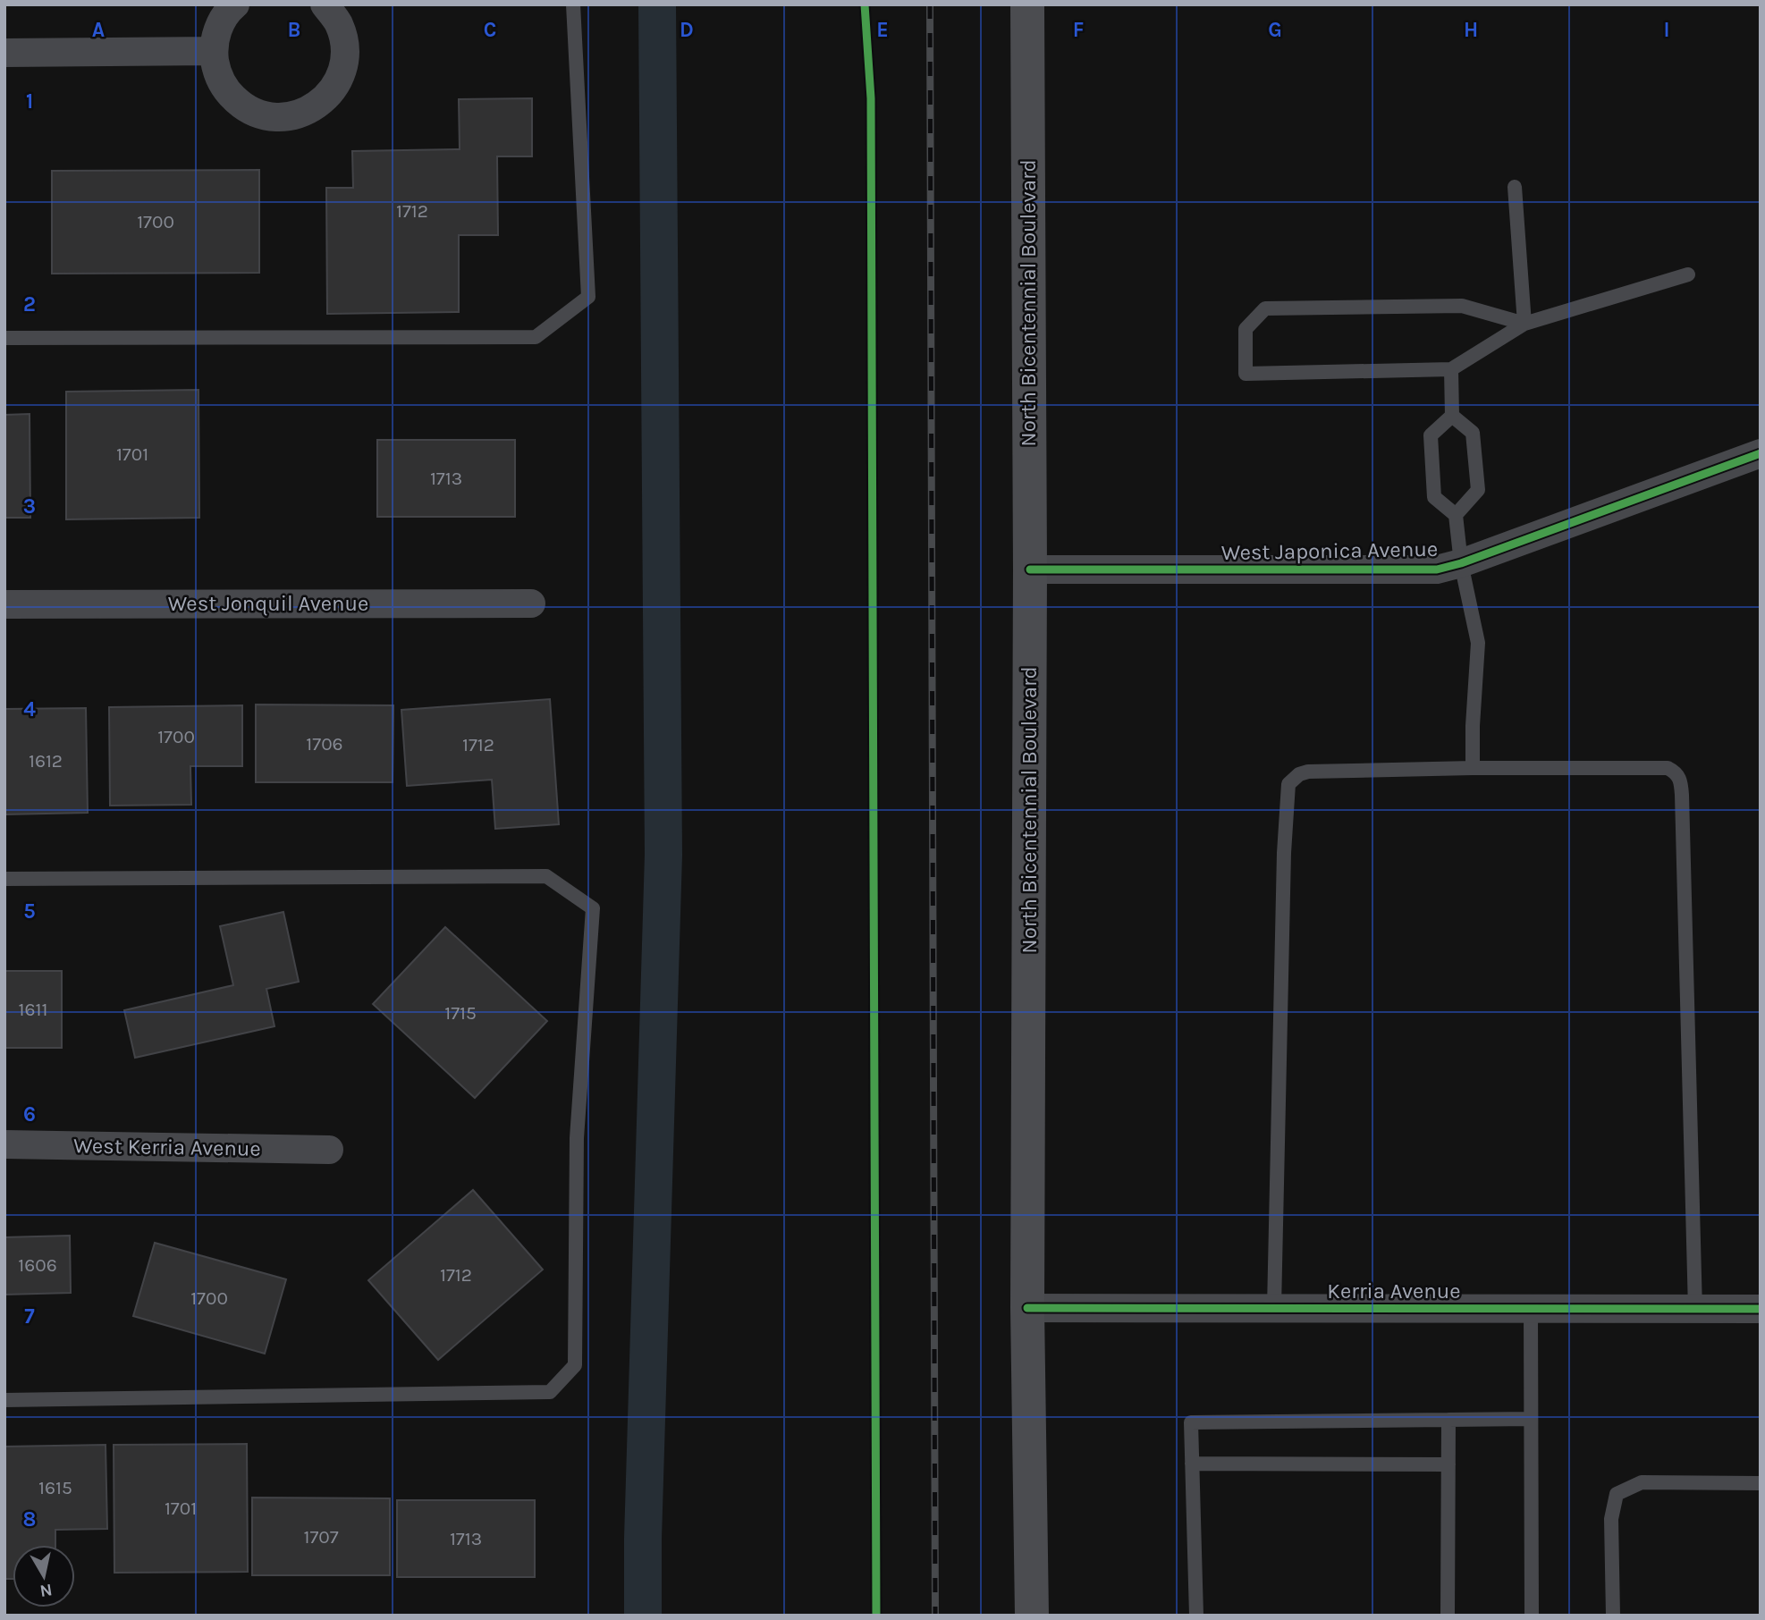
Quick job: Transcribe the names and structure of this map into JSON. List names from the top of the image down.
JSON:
{
  "streets": {
    "main road": ["North Bicentennial Boulevard"],
    "street": [
      "West Japonica Avenue",
      "West Jonquil Avenue",
      "West Kerria Avenue",
      "Kerria Avenue"
    ]
  },
  "crossings": [
    ["North Bicentennial Boulevard", "West Japonica Avenue"],
    ["North Bicentennial Boulevard", "Kerria Avenue"]
  ],
  "house_numbers": [
    "1712",
    "1700",
    "1701",
    "1713",
    "1700",
    "1706",
    "1712",
    "1612",
    "1611",
    "1715",
    "1606",
    "1712",
    "1700",
    "1615",
    "1701",
    "1707",
    "1713"
  ],
  "north": "bottom",
  "grid": {
    "columns": [
      "A",
      "B",
      "C",
      "D",
      "E",
      "F",
      "G",
      "H",
      "I"
    ],
    "rows": [
      "1",
      "2",
      "3",
      "4",
      "5",
      "6",
      "7",
      "8"
    ]
  }
}
